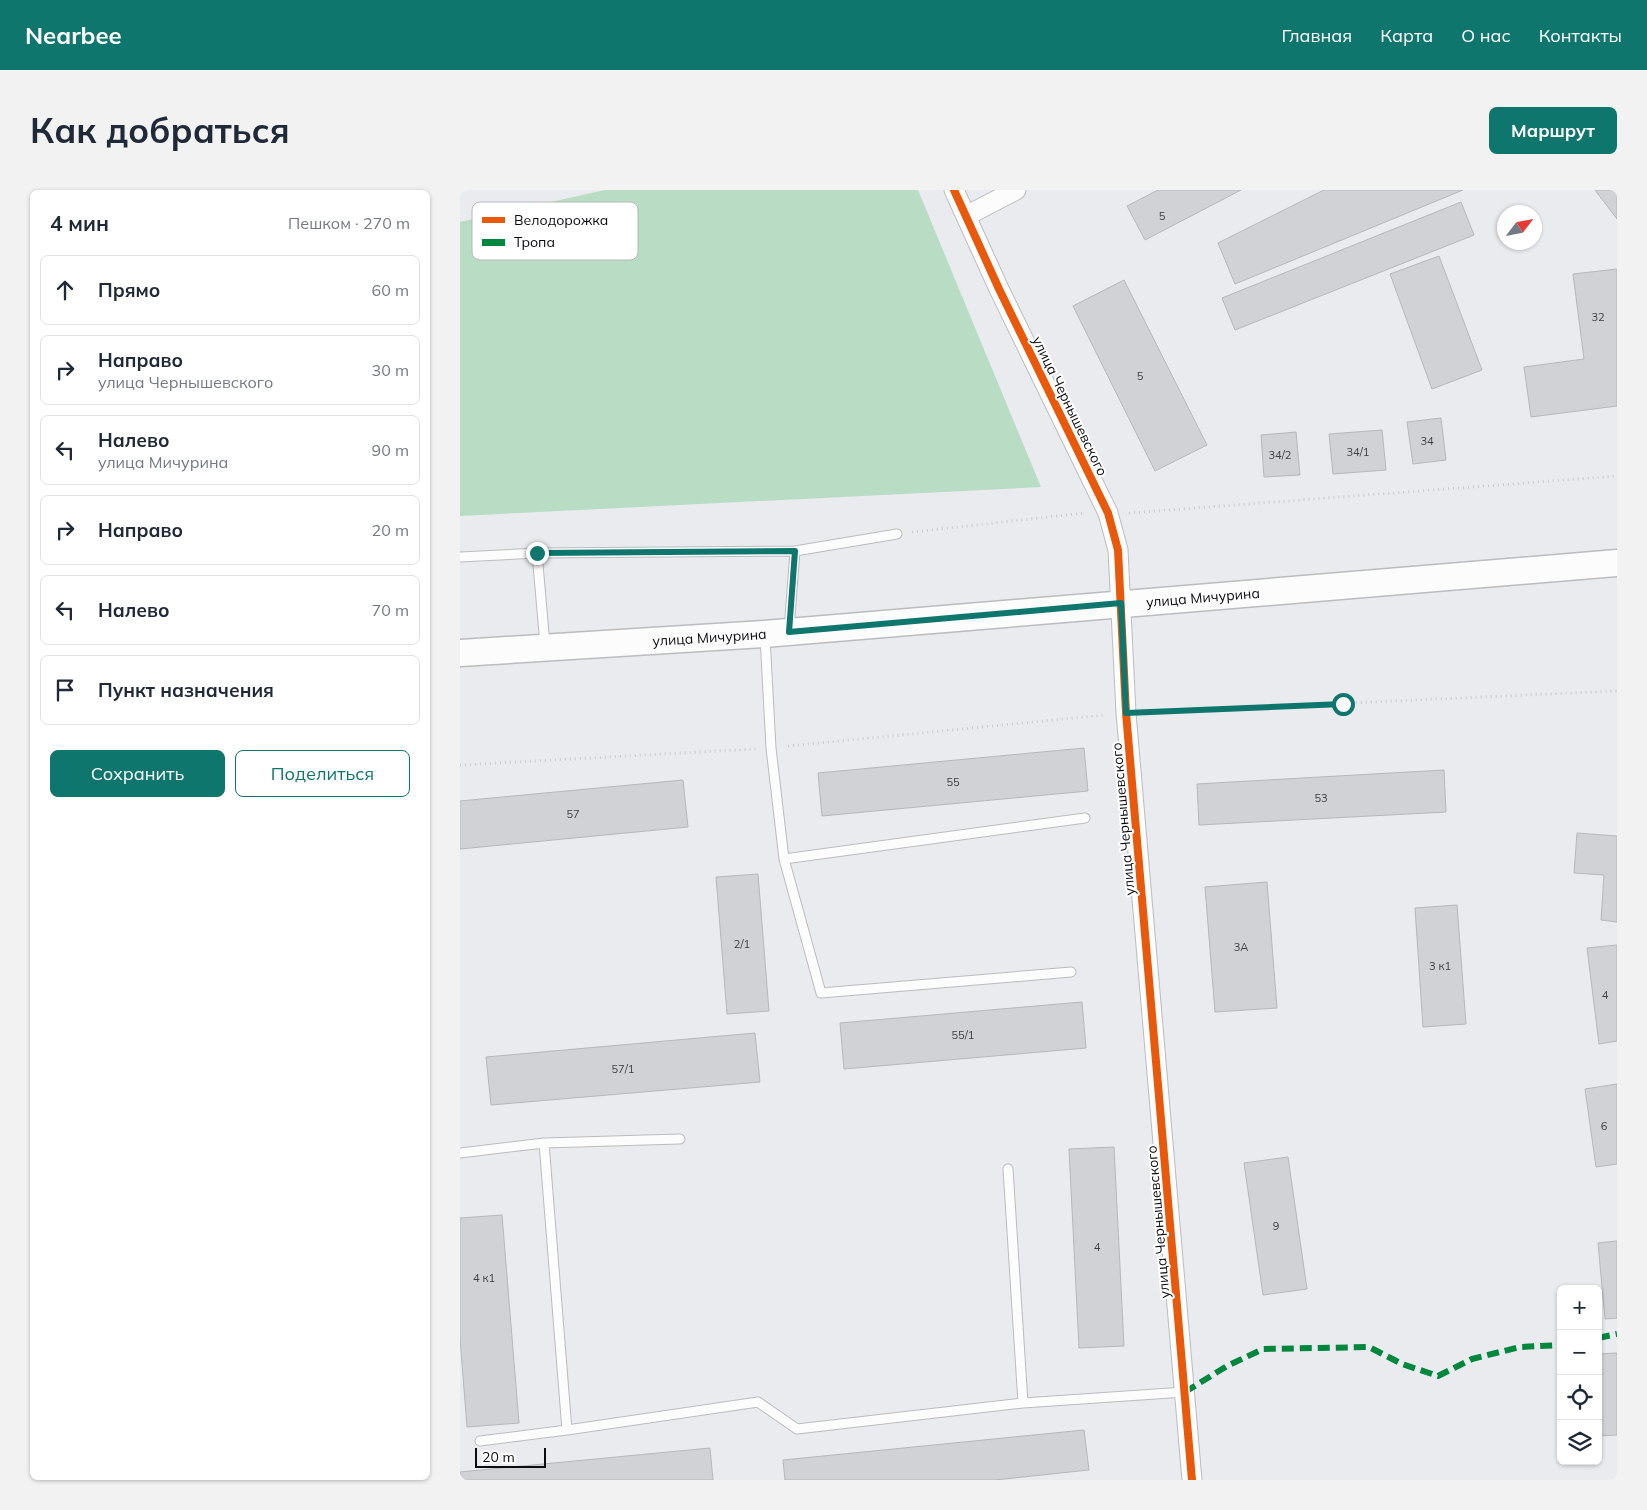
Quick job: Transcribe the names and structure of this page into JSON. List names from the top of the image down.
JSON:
{
  "streets": {
    "main road": ["улица Мичурина"],
    "street": ["улица Чернышевского"]
  },
  "crossings": [
    ["улица Чернышевского", "улица Мичурина"]
  ],
  "house_numbers": [
    "5",
    "32",
    "5",
    "34",
    "34/1",
    "34/2",
    "55",
    "53",
    "57",
    "2/1",
    "3А",
    "3 к1",
    "4",
    "55/1",
    "57/1",
    "6",
    "9",
    "4",
    "4 к1"
  ],
  "legend": ["Велодорожка", "Тропа"],
  "scale_bar": "20 m",
  "north": "top right",
  "page": {
    "header": "Nearbee",
    "nav": [
      "Главная",
      "Карта",
      "О нас",
      "Контакты"
    ],
    "buttons": [
      "Маршрут",
      ["Сохранить", "Поделиться"]
    ],
    "title": "Как добраться",
    "heading": ["4 мин", "Пешком · 270 m"],
    "list": [
      ["Прямо", "60 m"],
      ["Направо", "улица Чернышевского", "30 m"],
      ["Налево", "улица Мичурина", "90 m"],
      ["Направо", "20 m"],
      ["Налево", "70 m"],
      "Пункт назначения"
    ],
    "map_buttons": ["+", "−"],
    "scale": "20 m"
  }
}
